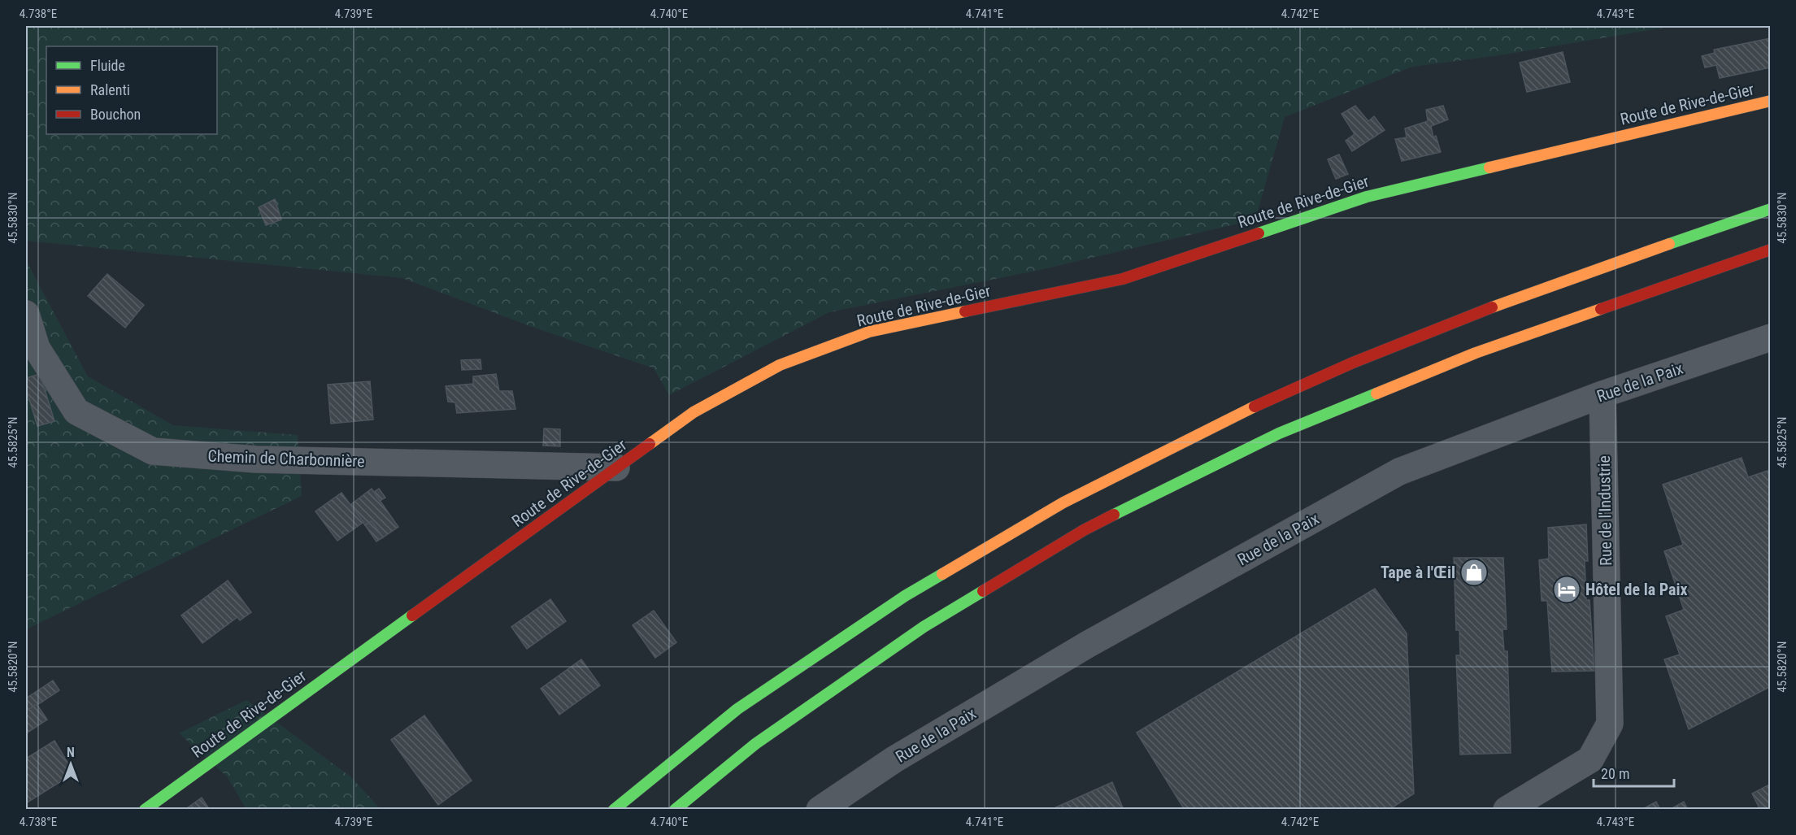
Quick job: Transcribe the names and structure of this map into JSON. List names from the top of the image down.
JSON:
{
  "streets": {
    "main road": ["Route de Rive-de-Gier"],
    "street": ["Rue de la Paix", "Chemin de Charbonnière", "Rue de l'Industrie"]
  },
  "crossings": [
    ["Route de Rive-de-Gier", "Chemin de Charbonnière"],
    ["Rue de la Paix", "Rue de l'Industrie"]
  ],
  "places": {
    "shop": ["Tape à l'Œil"],
    "hotel": ["Hôtel de la Paix"]
  },
  "legend": ["Fluide", "Ralenti", "Bouchon"],
  "scale_bar": "20 m",
  "north": "top",
  "coordinates": [
    "4.738°E",
    "4.739°E",
    "4.740°E",
    "4.741°E",
    "4.742°E",
    "4.743°E",
    "45.5830°N",
    "45.5825°N",
    "45.5820°N"
  ]
}
